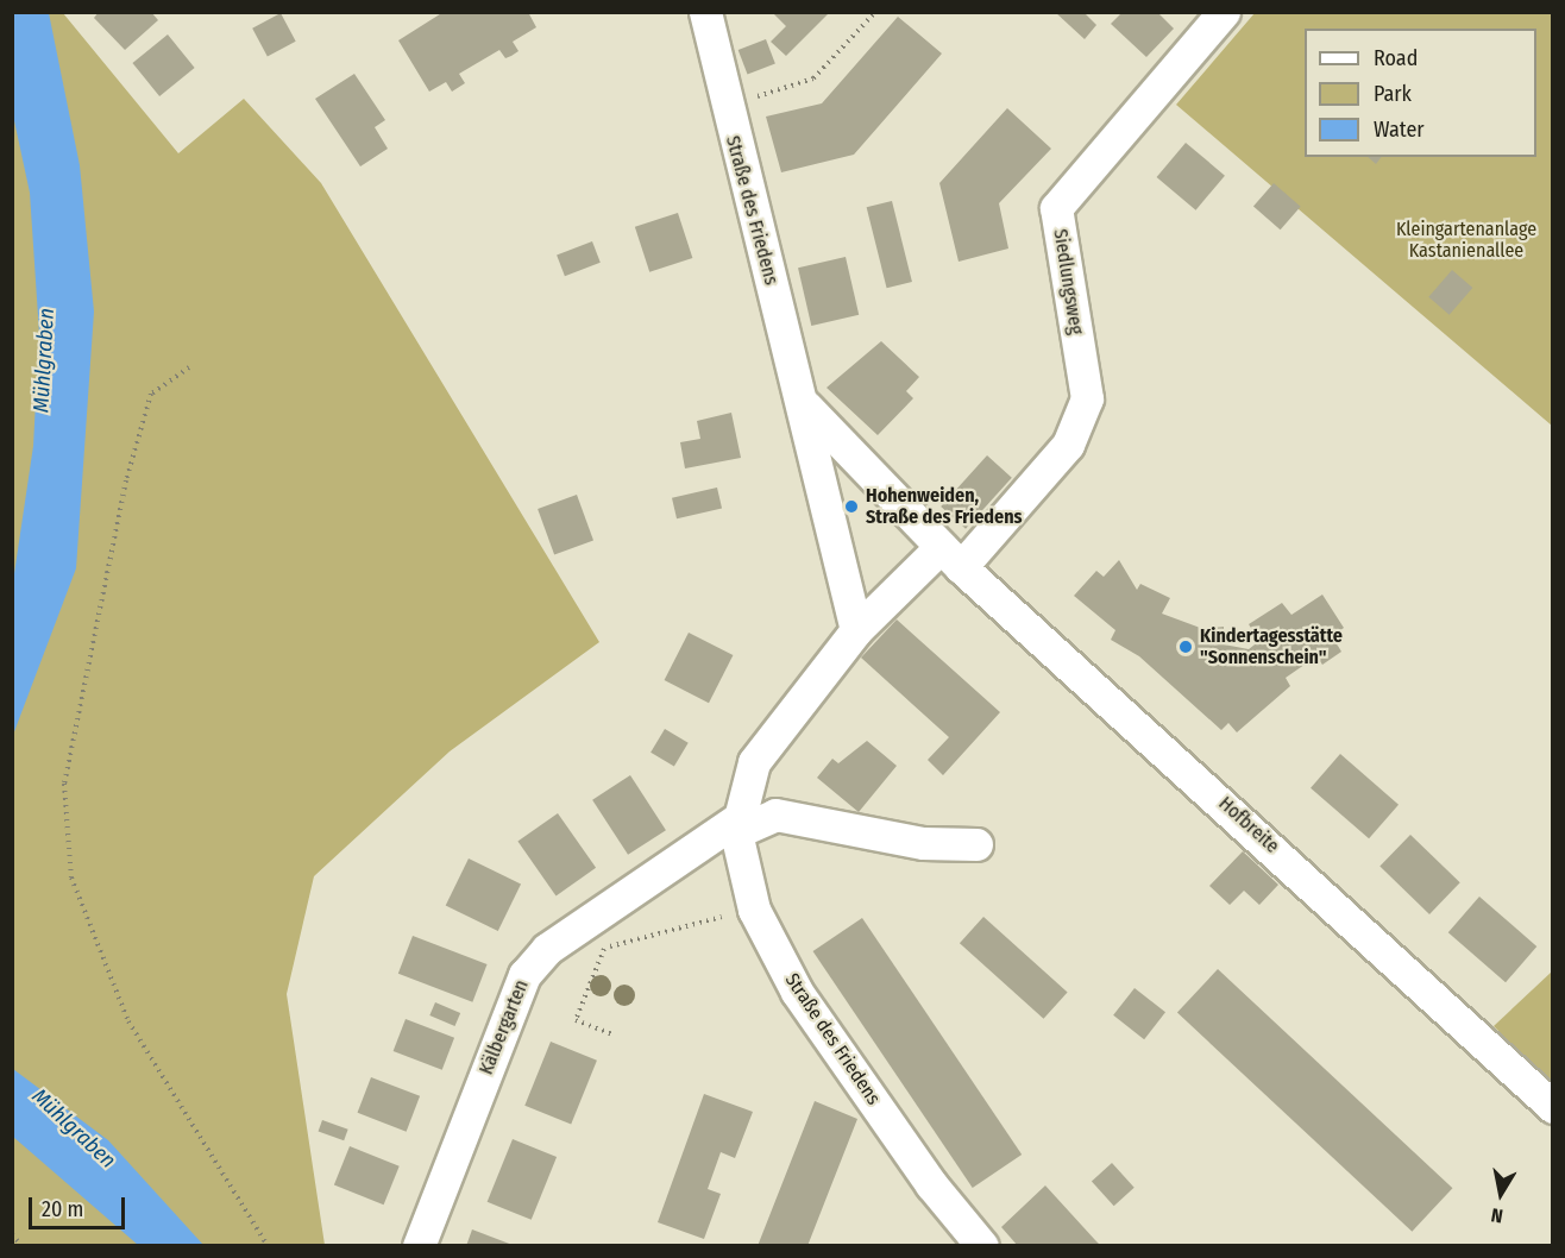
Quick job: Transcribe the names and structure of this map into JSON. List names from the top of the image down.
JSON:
{
  "streets": {
    "street": [
      "Straße des Friedens",
      "Siedlungsweg",
      "Hofbreite",
      "Kälbergarten"
    ]
  },
  "crossings": [
    ["Straße des Friedens", "Siedlungsweg"],
    ["Straße des Friedens", "Hofbreite"],
    ["Straße des Friedens", "Kälbergarten"],
    ["Siedlungsweg", "Hofbreite"]
  ],
  "water": ["Mühlgraben"],
  "parks": ["Kleingartenanlage Kastanienallee"],
  "places": ["Hohenweiden, Straße des Friedens", "Kindertagesstätte \"Sonnenschein\""],
  "legend": ["Road", "Park", "Water"],
  "scale_bar": "20 m",
  "north": "bottom"
}
